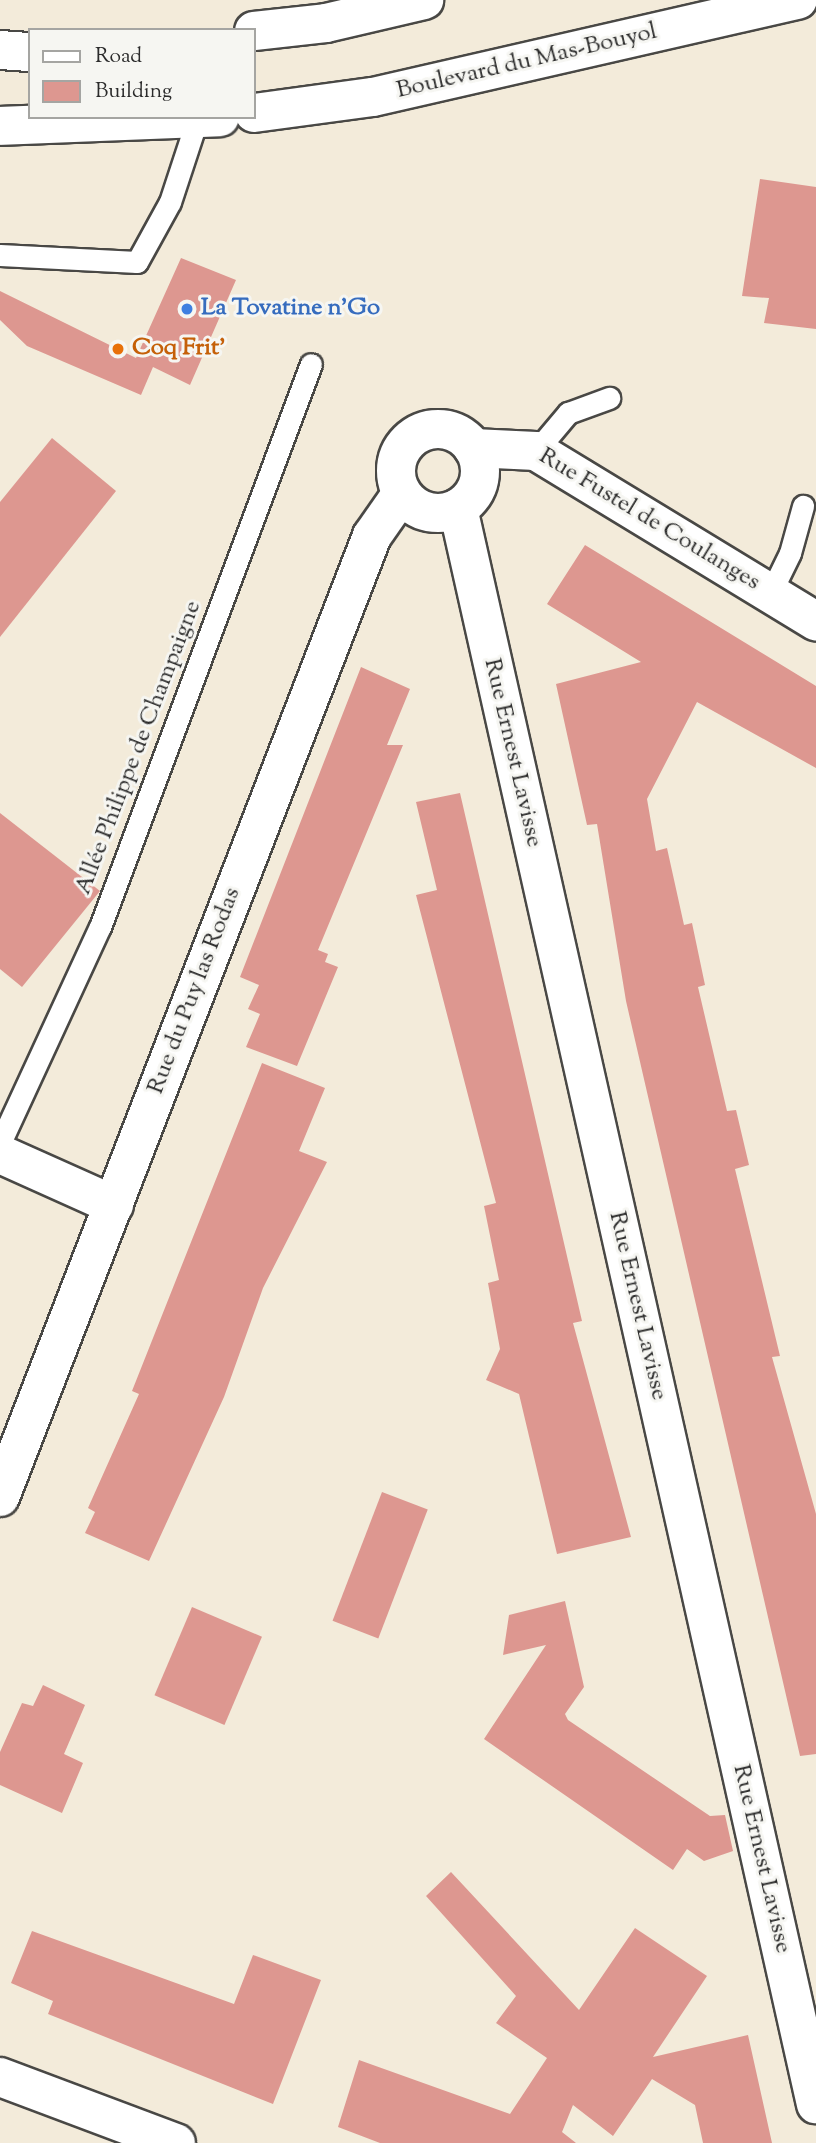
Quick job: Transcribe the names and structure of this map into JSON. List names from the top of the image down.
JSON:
{
  "streets": {
    "street": [
      "Boulevard du Mas-Bouyol",
      "Rue Fustel de Coulanges",
      "Rue Ernest Lavisse",
      "Rue du Puy las Rodas"
    ],
    "lane": ["Allée Philippe de Champaigne"]
  },
  "crossings": [
    ["Rue Fustel de Coulanges", "Rue Ernest Lavisse"],
    ["Rue Fustel de Coulanges", "Rue du Puy las Rodas"],
    ["Rue Ernest Lavisse", "Rue du Puy las Rodas"]
  ],
  "places": ["La Tovatine n'Go", "Coq Frit'"],
  "legend": ["Road", "Building"]
}
